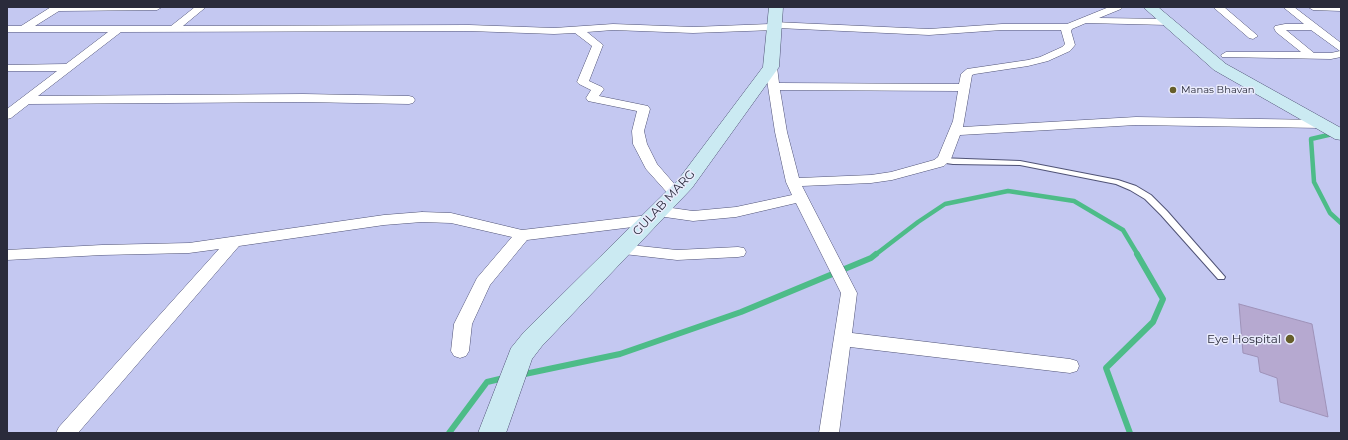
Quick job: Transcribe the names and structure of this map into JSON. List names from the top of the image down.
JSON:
{
  "streets": {
    "street": ["GULAB MARG"]
  },
  "places": ["Manas Bhavan", "Eye Hospital"]
}
